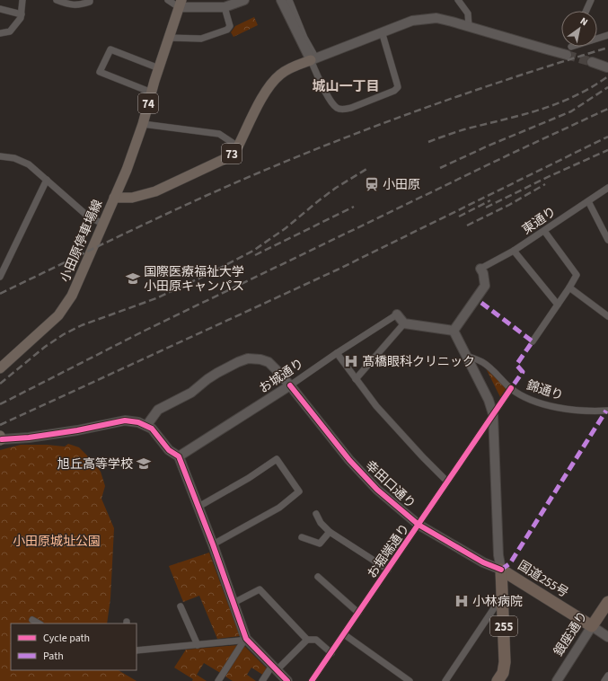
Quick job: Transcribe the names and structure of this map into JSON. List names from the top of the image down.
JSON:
{
  "streets": {
    "highway": ["国道255号", "255", "銀座通り"],
    "main road": ["74", "73", "小田原停車場線"],
    "street": [
      "東通り",
      "お城通り",
      "錦通り",
      "幸田口通り",
      "お堀端通り"
    ]
  },
  "crossings": [
    ["74", "小田原停車場線"],
    ["お城通り", "幸田口通り"],
    ["錦通り", "お堀端通り"],
    ["幸田口通り", "お堀端通り"],
    ["幸田口通り", "国道255号"],
    ["国道255号", "銀座通り"]
  ],
  "districts": ["城山一丁目"],
  "parks": ["小田原城址公園"],
  "places": {
    "station": ["小田原"],
    "school or university": ["国際医療福祉大学 小田原キャンパス", "旭丘高等学校"],
    "hospital": ["髙橋眼科クリニック", "小林病院"]
  },
  "legend": ["Cycle path", "Path"],
  "north": "top right"
}
